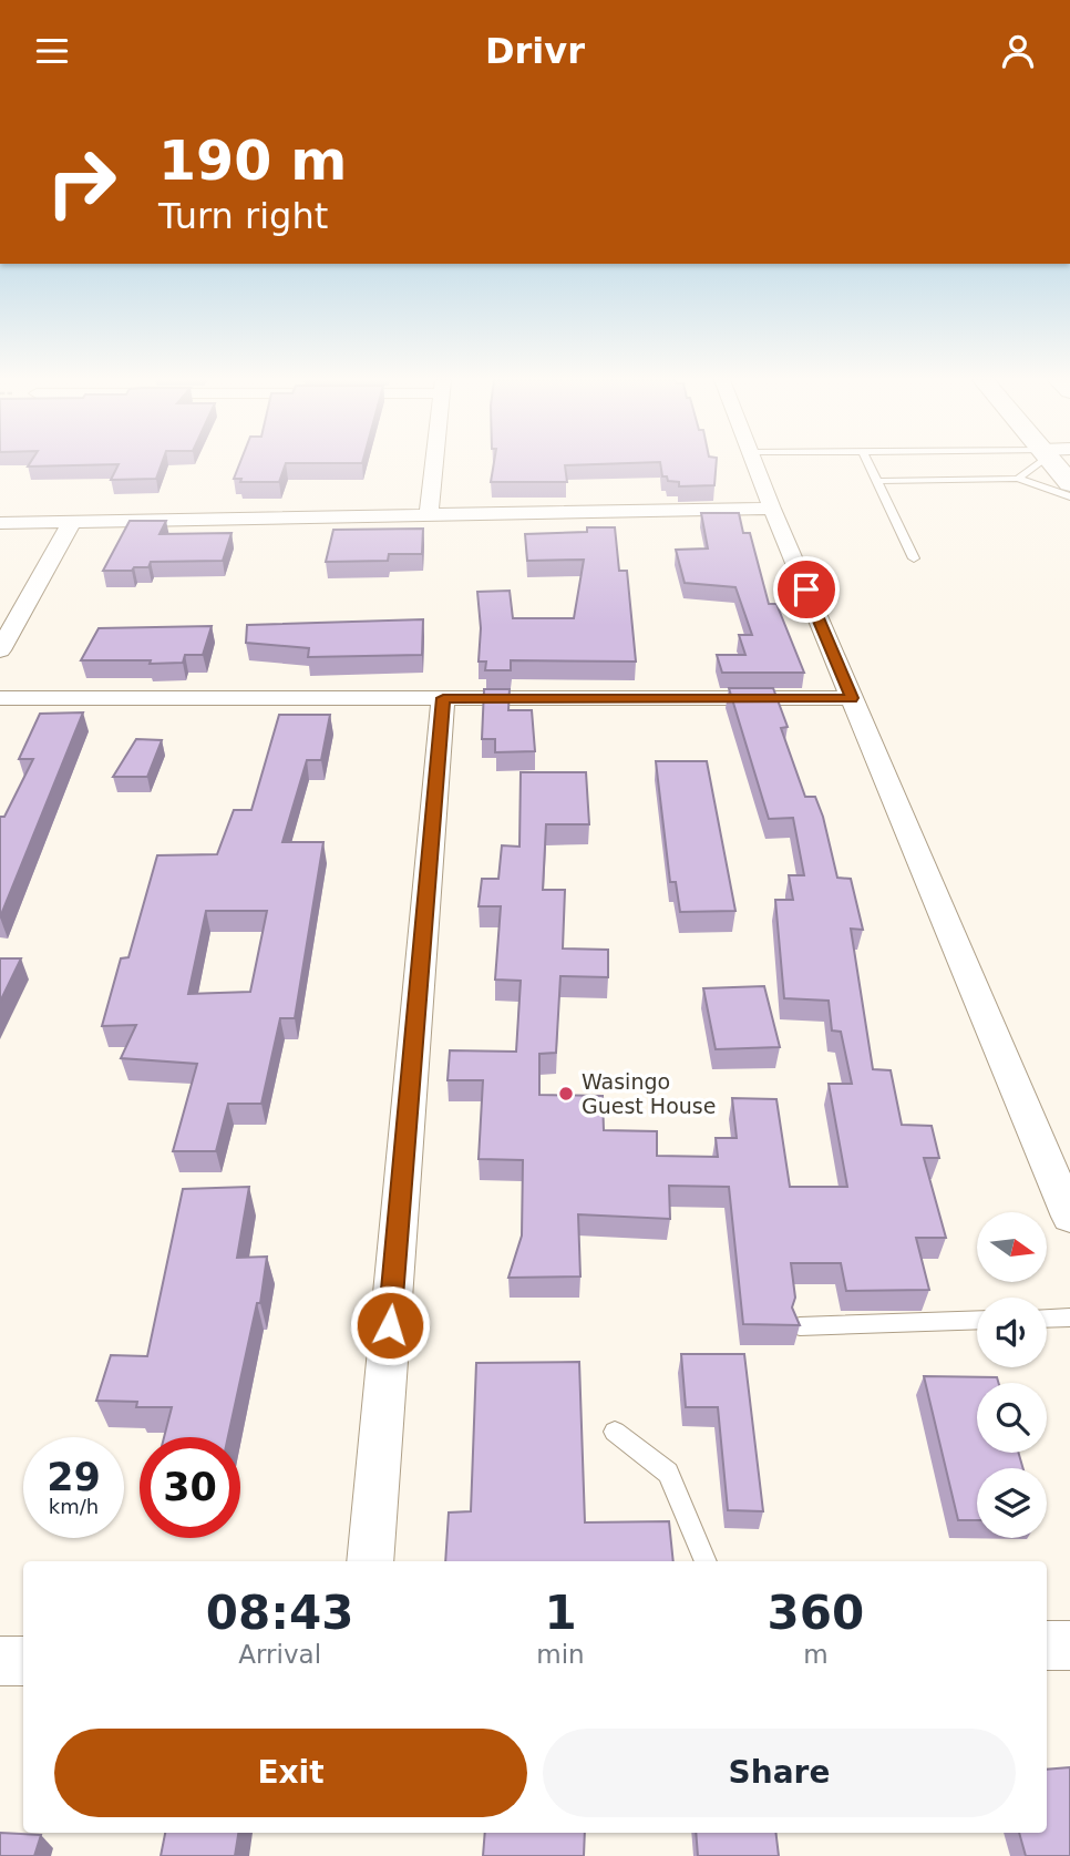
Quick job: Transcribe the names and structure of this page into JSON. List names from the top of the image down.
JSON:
{
  "places": ["Wasingo Guest House"],
  "north": "right",
  "page": {
    "header": "Drivr",
    "turn": ["190 m", "Turn right"],
    "speed": "29 km/h",
    "limit": "30",
    "eta": [
      "08:43",
      "Arrival",
      "1",
      "min",
      "360",
      "m"
    ],
    "buttons": ["Exit", "Share"]
  }
}
